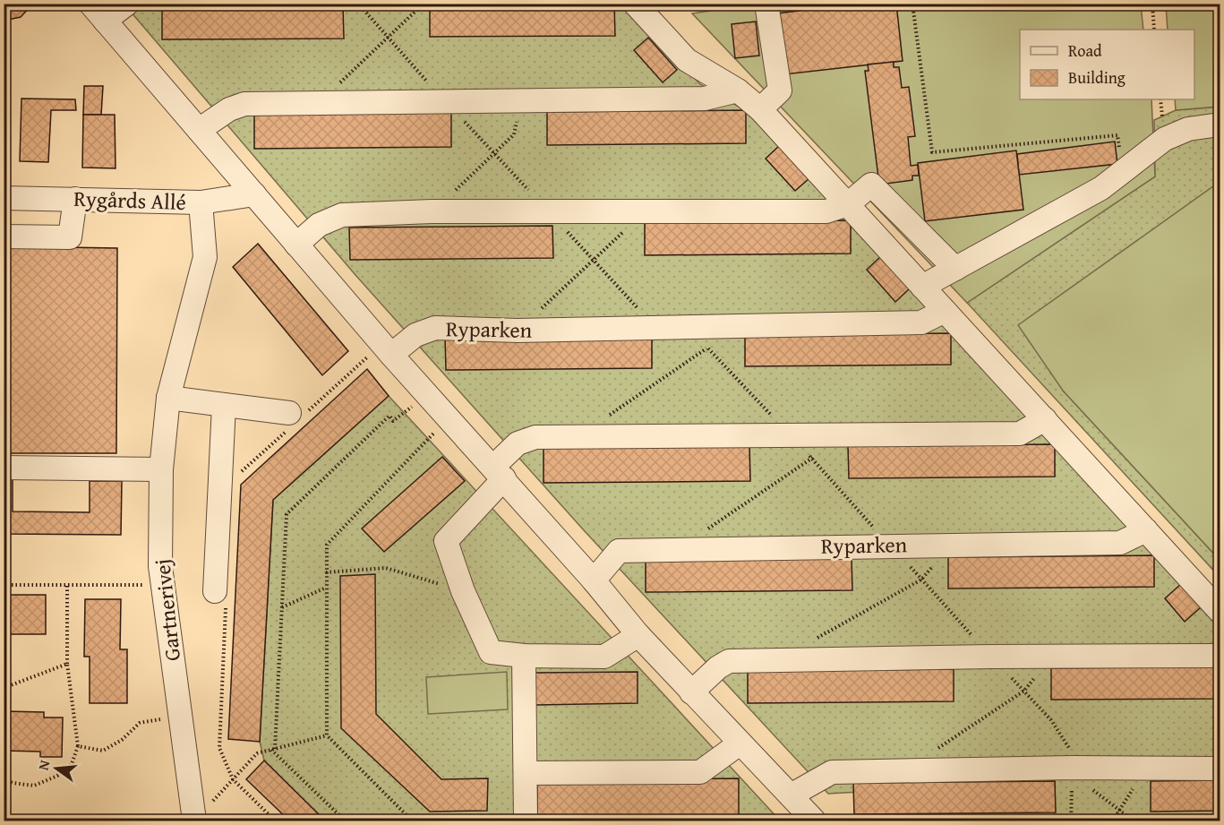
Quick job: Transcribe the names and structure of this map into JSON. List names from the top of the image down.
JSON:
{
  "streets": {
    "street": ["Rygårds Allé", "Ryparken", "Gartnerivej"]
  },
  "crossings": [
    ["Rygårds Allé", "Gartnerivej"]
  ],
  "legend": ["Road", "Building"],
  "north": "left"
}
